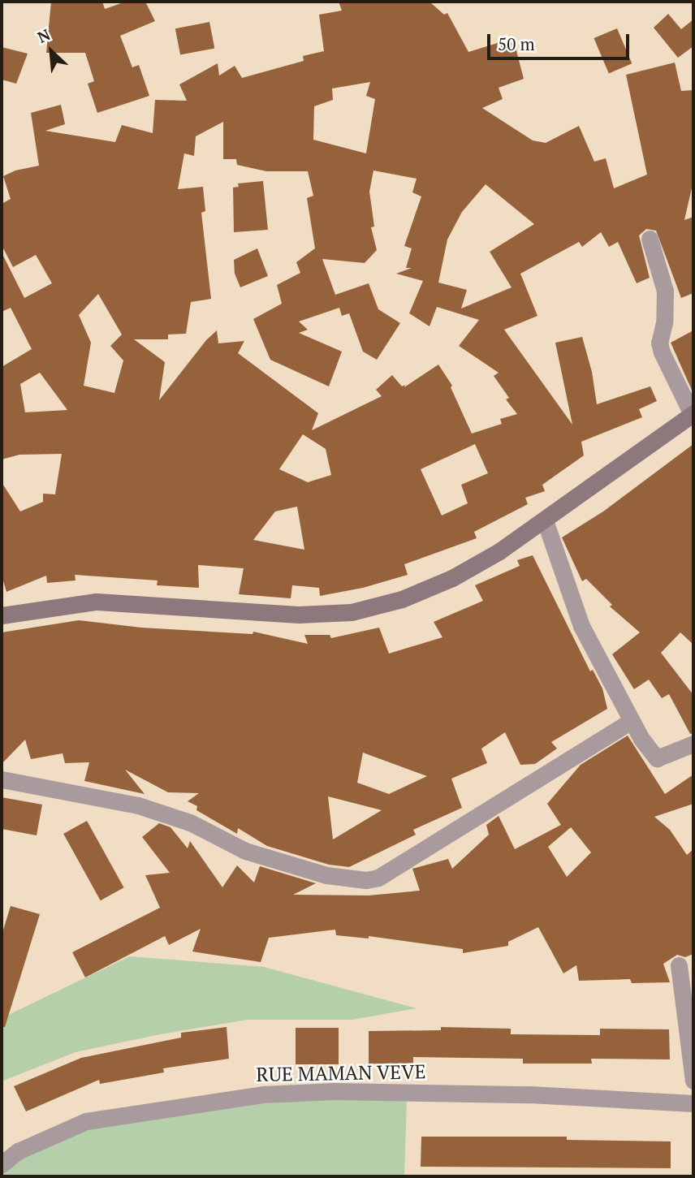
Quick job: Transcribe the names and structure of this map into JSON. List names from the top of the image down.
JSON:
{
  "streets": {
    "street": ["RUE MAMAN VEVE"]
  },
  "scale_bar": "50 m",
  "north": "top left"
}
